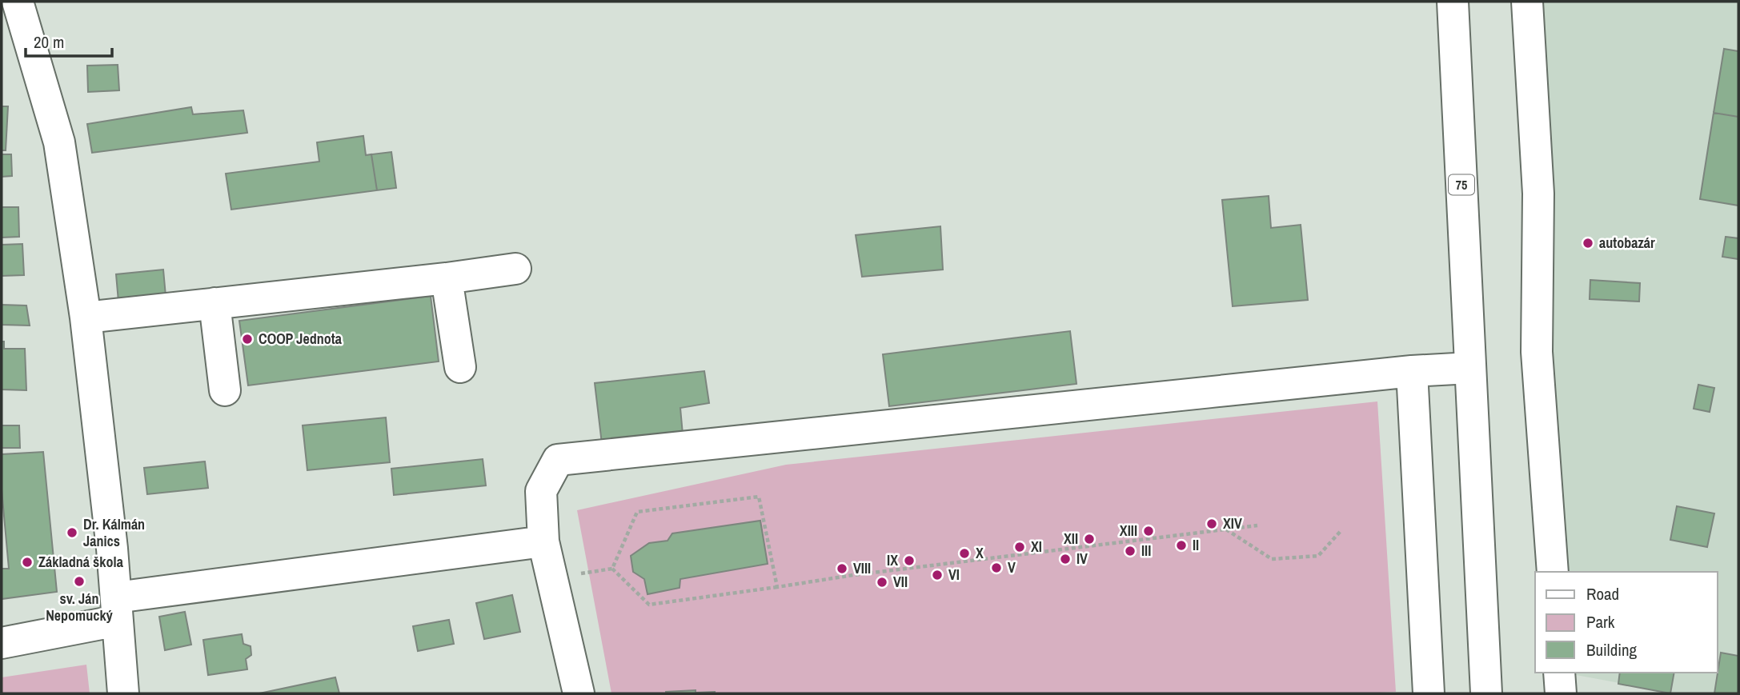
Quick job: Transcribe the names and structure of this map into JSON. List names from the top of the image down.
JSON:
{
  "streets": {
    "street": ["75"]
  },
  "places": [
    "autobazár",
    "COOP Jednota",
    "XIV",
    "XIII",
    "Dr. Kálmán Janics",
    "XII",
    "II",
    "XI",
    "III",
    "X",
    "IV",
    "IX",
    "Základná škola",
    "V",
    "VIII",
    "VI",
    "sv. Ján Nepomucký",
    "VII"
  ],
  "legend": ["Road", "Park", "Building"],
  "scale_bar": "20 m"
}
